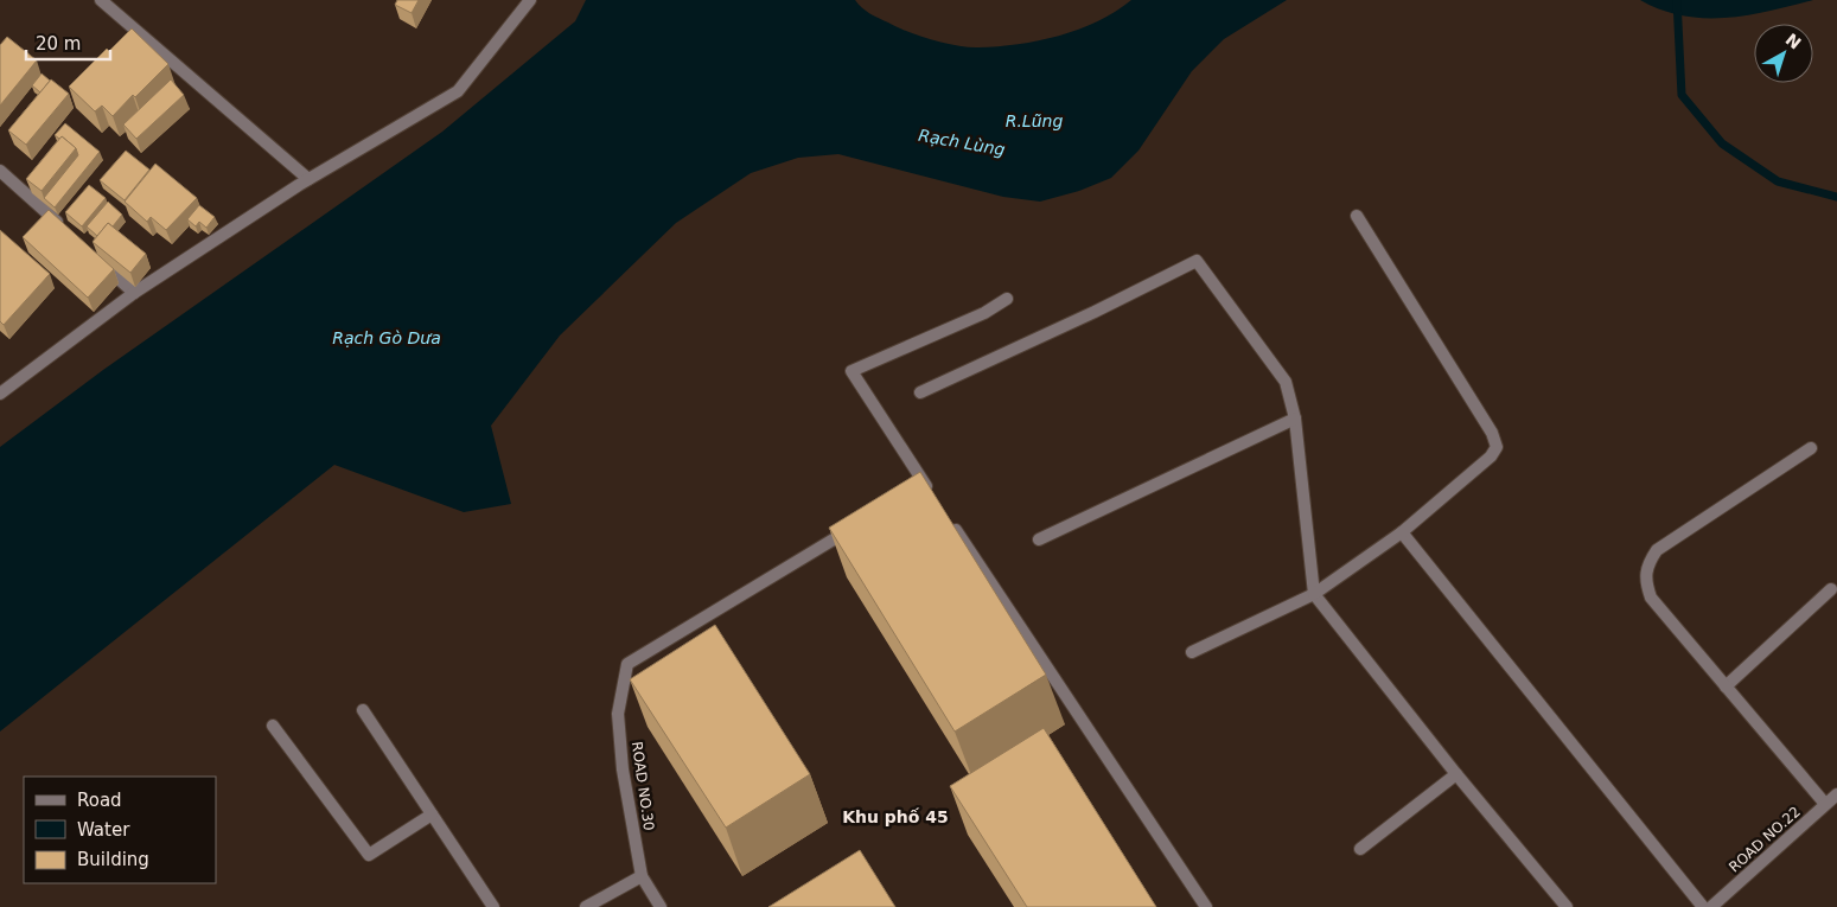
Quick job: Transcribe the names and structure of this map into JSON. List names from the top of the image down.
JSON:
{
  "streets": {
    "street": ["ROAD NO.30", "ROAD NO.22"]
  },
  "districts": ["Khu phố 45"],
  "water": ["R.Lũng", "Rạch Lùng", "Rạch Gò Dưa"],
  "legend": ["Road", "Water", "Building"],
  "scale_bar": "20 m",
  "north": "top right"
}
